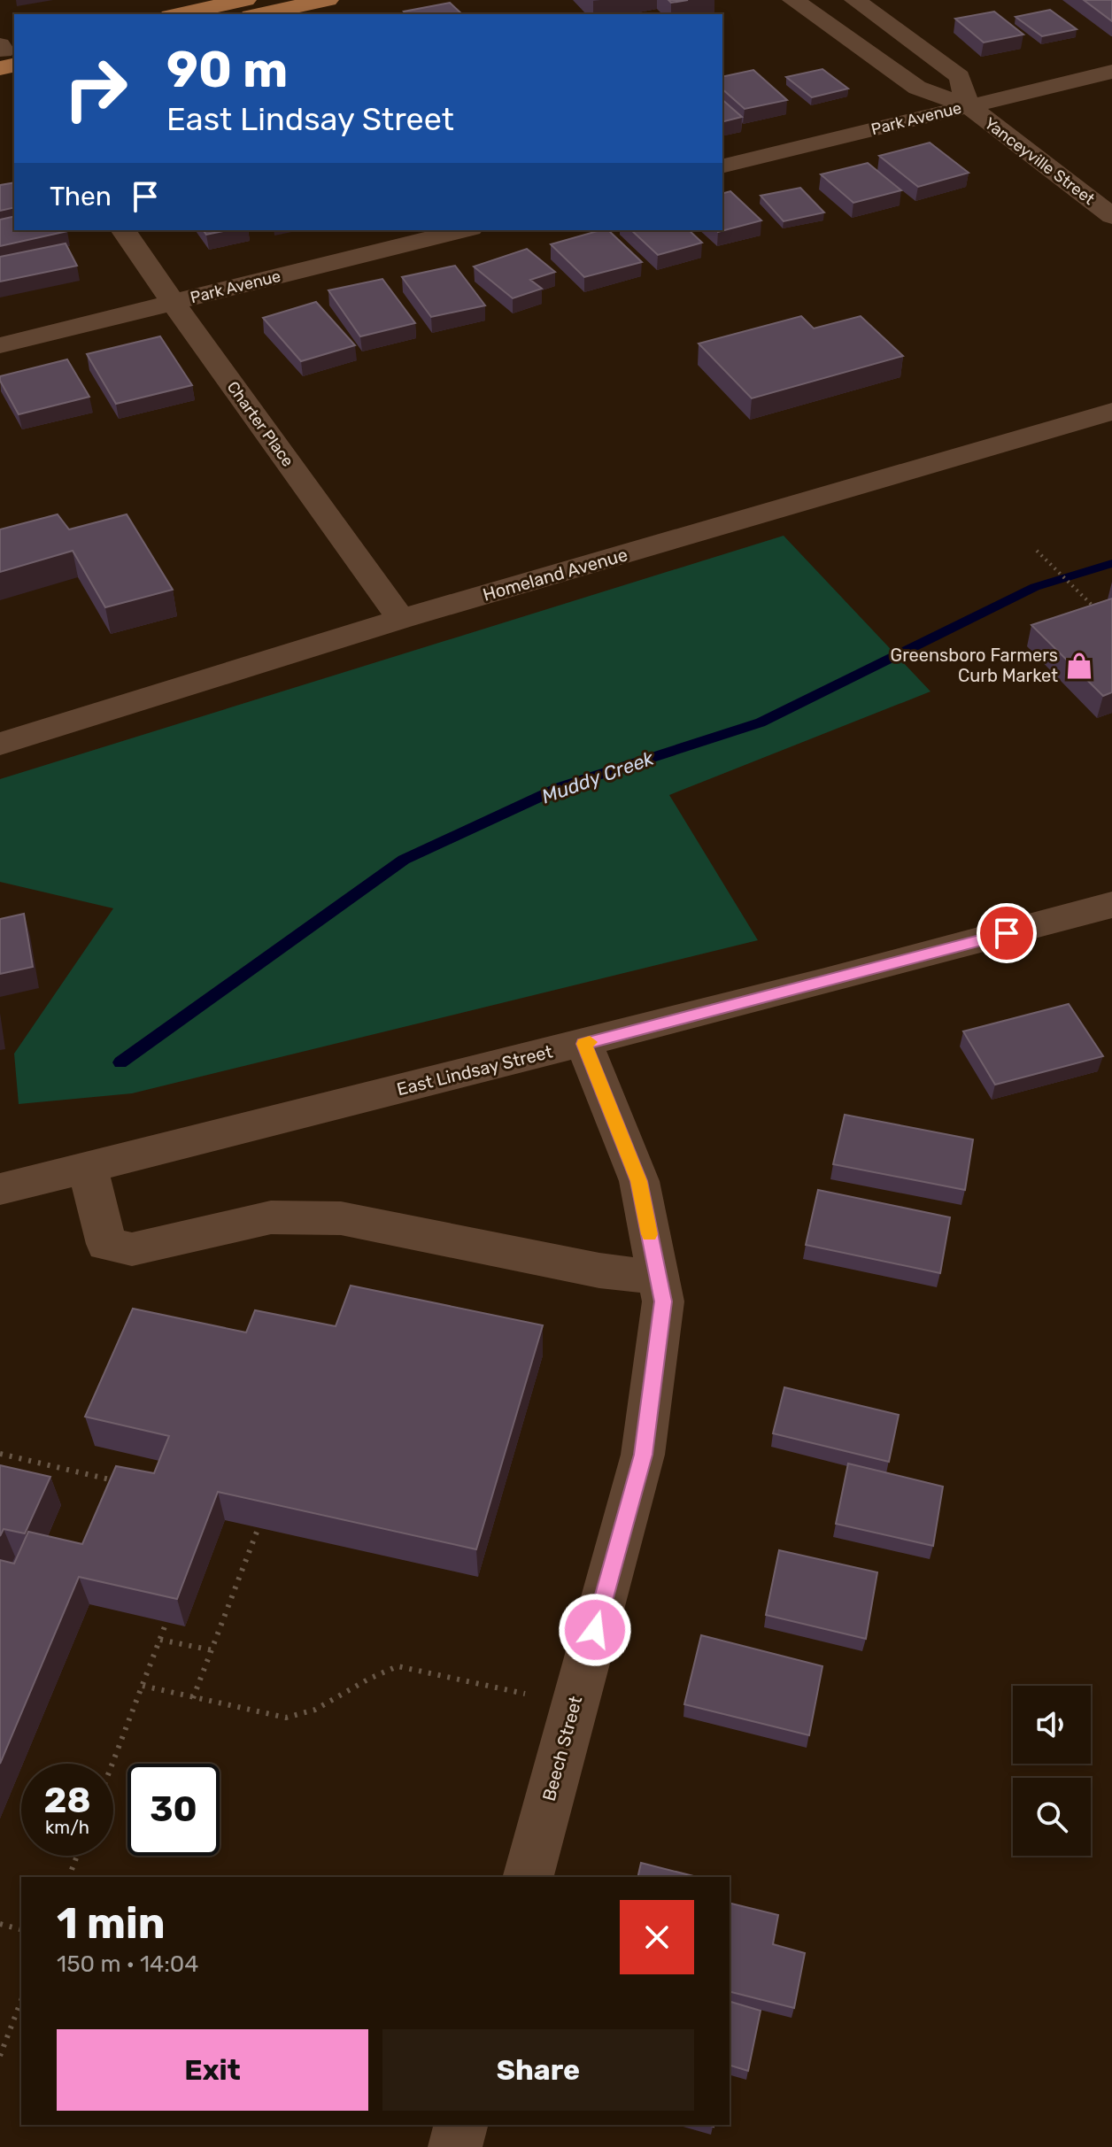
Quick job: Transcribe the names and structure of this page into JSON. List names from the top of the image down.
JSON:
{
  "streets": {
    "street": [
      "Park Avenue",
      "Yanceyville Street",
      "Charter Place",
      "Homeland Avenue",
      "East Lindsay Street",
      "Beech Street"
    ]
  },
  "crossings": [
    ["Park Avenue", "Yanceyville Street"],
    ["Park Avenue", "Charter Place"],
    ["Charter Place", "Homeland Avenue"],
    ["East Lindsay Street", "Beech Street"]
  ],
  "water": ["Muddy Creek"],
  "places": {
    "shop": ["Greensboro Farmers Curb Market"]
  },
  "page": {
    "turn": ["90 m", "East Lindsay Street"],
    "then": "Then",
    "speed": "28 km/h",
    "limit": "30",
    "heading": ["1 min", "150 m · 14:04"],
    "buttons": ["Exit", "Share"]
  }
}
